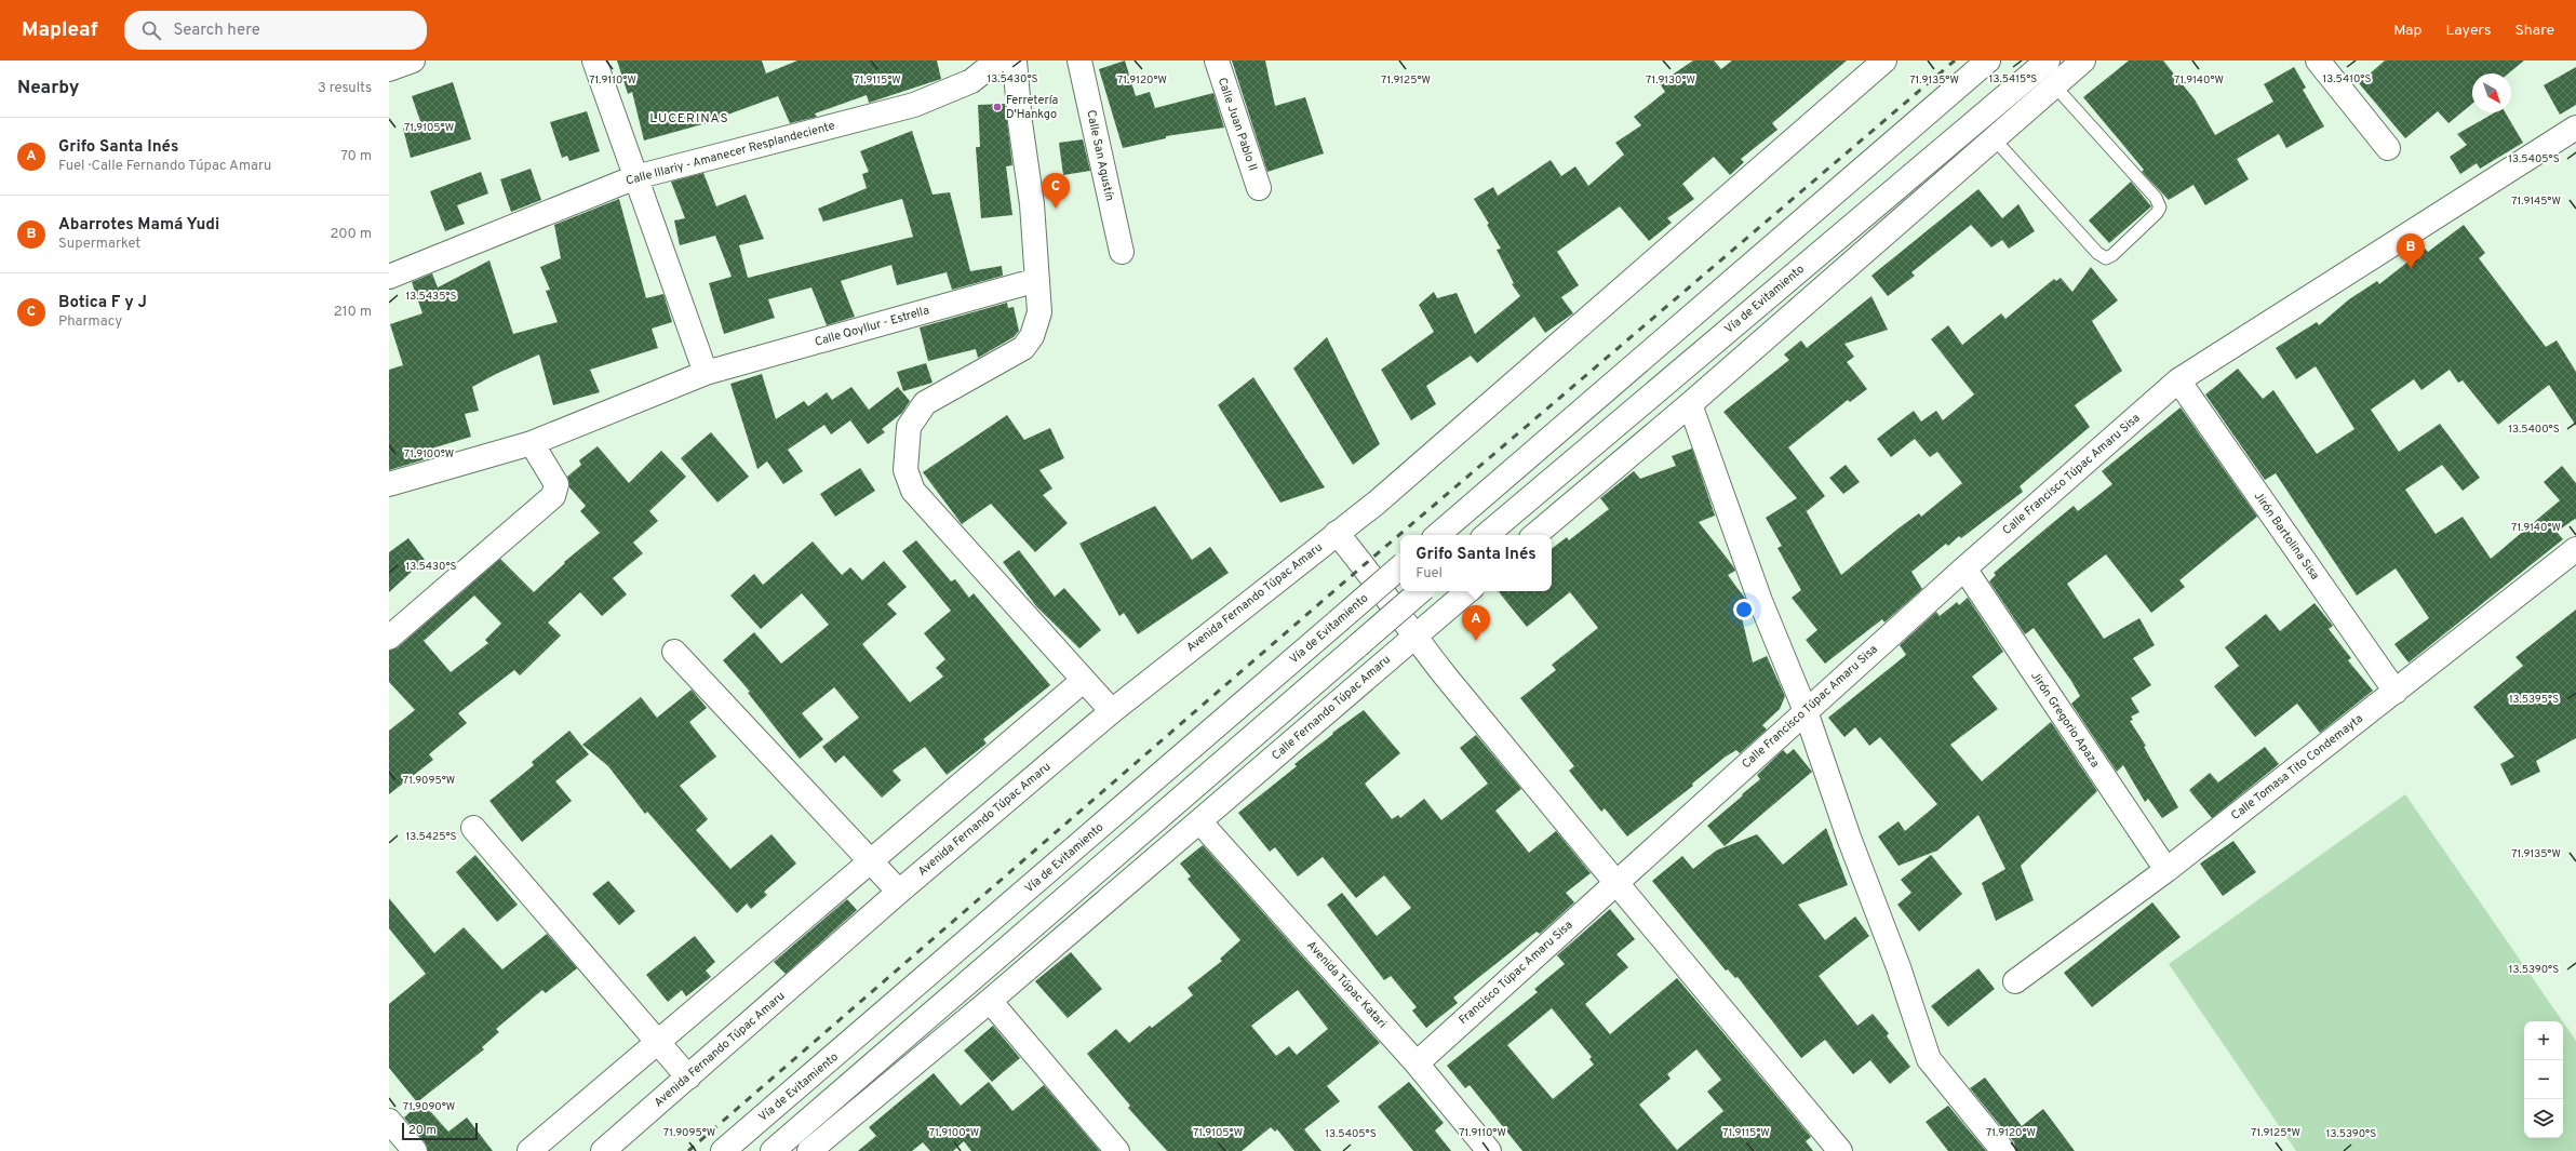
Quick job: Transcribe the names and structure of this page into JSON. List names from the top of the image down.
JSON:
{
  "streets": {
    "main road": [
      "Calle Juan Pablo II",
      "Calle Illariy - Amanecer Resplandeciente",
      "Calle San Agustín",
      "Vía de Evitamiento",
      "Calle Qoyllur - Estrella",
      "Calle Francisco Túpac Amaru Sisa",
      "Jirón Bartolina Sisa",
      "Avenida Fernando Túpac Amaru",
      "Calle Fernando Túpac Amaru",
      "Jirón Gregorio Apaza",
      "Calle Tomasa Tito Condemayta",
      "Francisco Túpac Amaru Sisa",
      "Avenida Túpac Katari"
    ]
  },
  "crossings": [
    ["Calle Francisco Túpac Amaru Sisa", "Jirón Bartolina Sisa"],
    ["Calle Francisco Túpac Amaru Sisa", "Jirón Gregorio Apaza"],
    ["Calle Francisco Túpac Amaru Sisa", "Francisco Túpac Amaru Sisa"],
    ["Jirón Bartolina Sisa", "Calle Tomasa Tito Condemayta"],
    ["Calle Fernando Túpac Amaru", "Avenida Túpac Katari"],
    ["Jirón Gregorio Apaza", "Calle Tomasa Tito Condemayta"],
    ["Francisco Túpac Amaru Sisa", "Avenida Túpac Katari"]
  ],
  "districts": ["LUCERINAS"],
  "places": ["Ferretería D'Hankgo"],
  "scale_bar": "20 m",
  "north": "bottom right",
  "page": {
    "header": "Mapleaf",
    "search": "Search here",
    "nav": ["Map", "Layers", "Share"],
    "heading": ["Nearby", "3 results"],
    "list": [
      {
        "mark": "A",
        "name": "Grifo Santa Inés",
        "note": "Fuel · Calle Fernando Túpac Amaru",
        "value": "70 m"
      },
      {
        "mark": "B",
        "name": "Abarrotes Mamá Yudi",
        "note": "Supermarket",
        "value": "200 m"
      },
      {
        "mark": "C",
        "name": "Botica F y J",
        "note": "Pharmacy",
        "value": "210 m"
      }
    ],
    "pins": ["C", "B", "A"],
    "popup": ["Grifo Santa Inés", "Fuel"],
    "map_buttons": ["+", "−"],
    "scale": "20 m"
  },
  "coordinates": [
    "13.5410°S",
    "13.5430°S",
    "13.5415°S",
    "71.9110°W",
    "71.9115°W",
    "71.9120°W",
    "71.9125°W",
    "71.9130°W",
    "71.9135°W",
    "71.9140°W",
    "71.9105°W",
    "13.5405°S",
    "71.9145°W",
    "13.5435°S",
    "13.5400°S",
    "71.9100°W",
    "13.5395°S",
    "71.9095°W",
    "13.5425°S",
    "13.5390°S",
    "71.9090°W"
  ]
}
